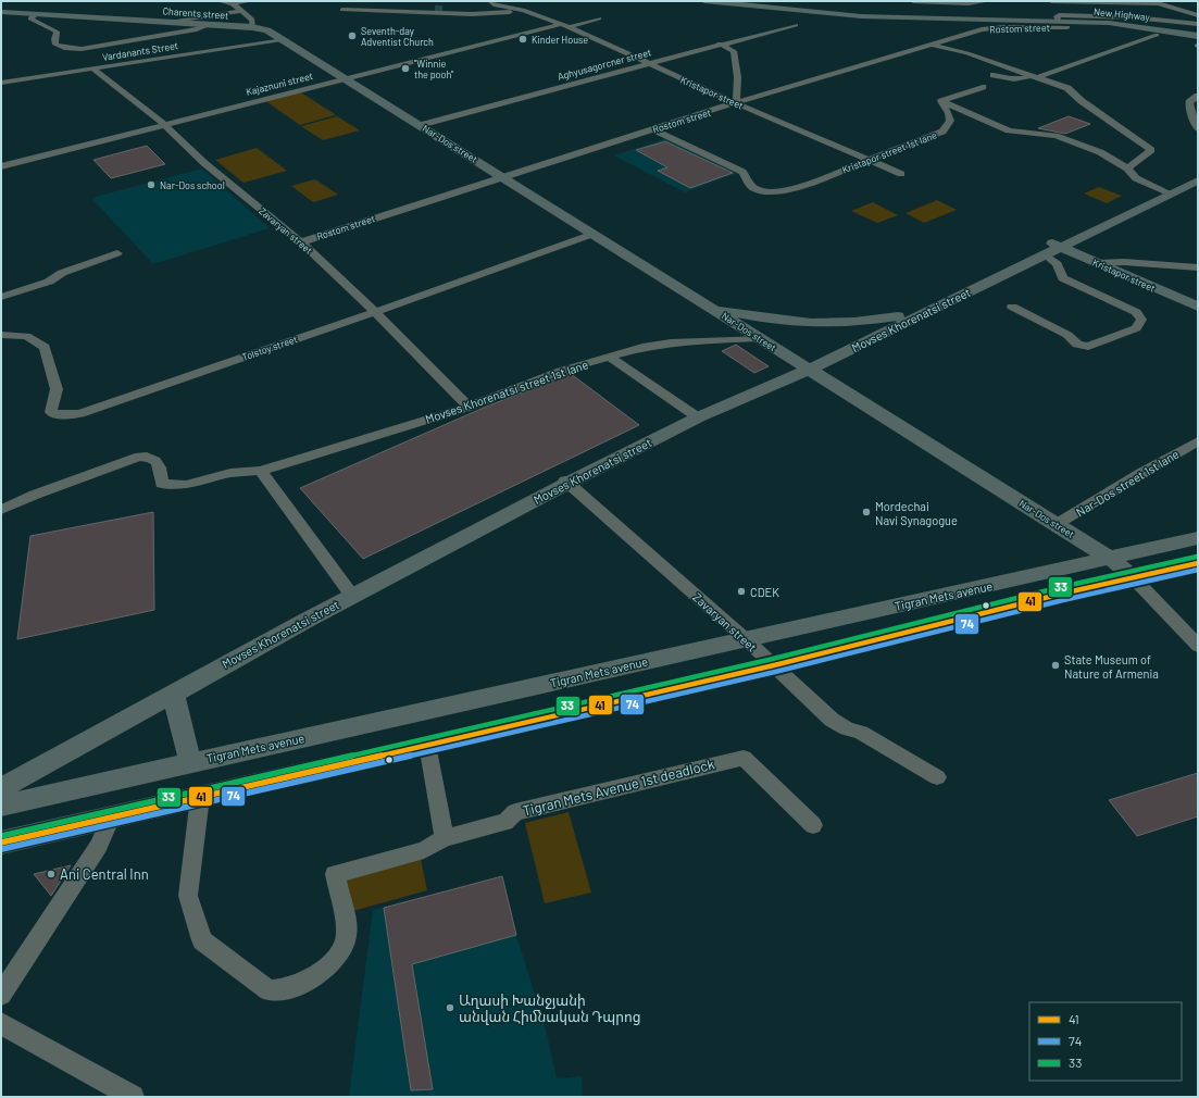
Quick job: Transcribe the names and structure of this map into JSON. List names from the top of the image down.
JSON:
{
  "streets": {
    "main road": [
      "Charents street",
      "New Highway",
      "Kristapor street",
      "Nar-Dos street",
      "Movses Khorenatsi street",
      "Tigran Mets avenue"
    ],
    "street": [
      "Rostom street",
      "Vardanants Street",
      "Aghyusagorcner street",
      "Kajaznuni street",
      "Kristapor street 1st lane",
      "Zavaryan street",
      "Tolstoy street",
      "Movses Khorenatsi street 1st lane",
      "Nar-Dos street 1st lane",
      "Tigran Mets Avenue 1st deadlock"
    ]
  },
  "crossings": [
    ["Charents street", "Vardanants Street"],
    ["Charents street", "Nar-Dos street"],
    ["Rostom street", "Kristapor street"],
    ["Rostom street", "Nar-Dos street"],
    ["Rostom street", "Kristapor street 1st lane"],
    ["Rostom street", "Zavaryan street"],
    ["Vardanants Street", "Nar-Dos street"],
    ["Vardanants Street", "Zavaryan street"],
    ["Aghyusagorcner street", "Kristapor street"],
    ["Aghyusagorcner street", "Nar-Dos street"],
    ["Kajaznuni street", "Kristapor street"],
    ["Kajaznuni street", "Nar-Dos street"],
    ["Kajaznuni street", "Zavaryan street"],
    ["Kristapor street", "Kristapor street 1st lane"],
    ["Kristapor street", "Movses Khorenatsi street"],
    ["Nar-Dos street", "Movses Khorenatsi street"],
    ["Nar-Dos street", "Tolstoy street"],
    ["Nar-Dos street", "Movses Khorenatsi street 1st lane"],
    ["Nar-Dos street", "Nar-Dos street 1st lane"],
    ["Nar-Dos street", "Tigran Mets avenue"],
    ["Zavaryan street", "Movses Khorenatsi street"],
    ["Zavaryan street", "Tolstoy street"],
    ["Zavaryan street", "Movses Khorenatsi street 1st lane"],
    ["Zavaryan street", "Tigran Mets avenue"]
  ],
  "places": [
    "Seventh-day Adventist Church",
    "Kinder House",
    "\"Winnie the pooh\"",
    "Nar-Dos school",
    "Mordechai Navi Synagogue",
    "CDEK",
    "State Museum of Nature of Armenia",
    "Ani Central Inn",
    "Աղասի Խանջյանի անվան Հիմնական Դպրոց"
  ],
  "lines": ["transit line 33", "transit line 41", "transit line 74"],
  "legend": ["41", "74", "33"]
}
